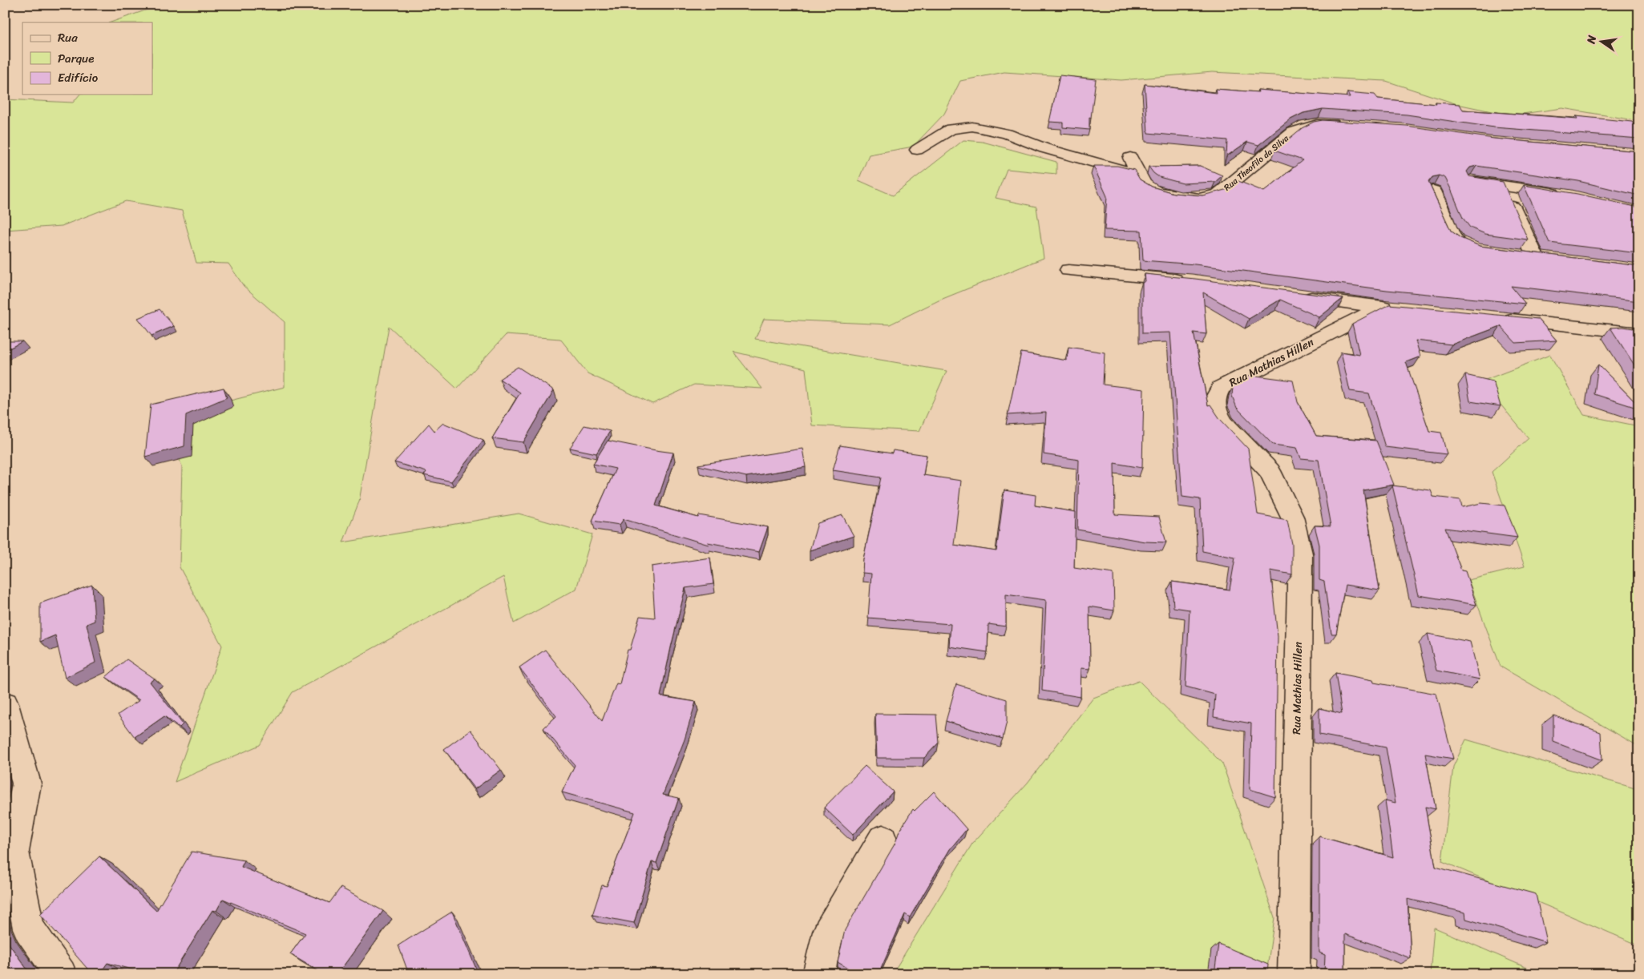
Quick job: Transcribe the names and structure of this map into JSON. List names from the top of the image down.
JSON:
{
  "streets": {
    "street": ["Rua Theofilo da Silva", "Rua Mathias Hillen"]
  },
  "legend": ["Rua", "Parque", "Edifício"],
  "north": "left"
}
